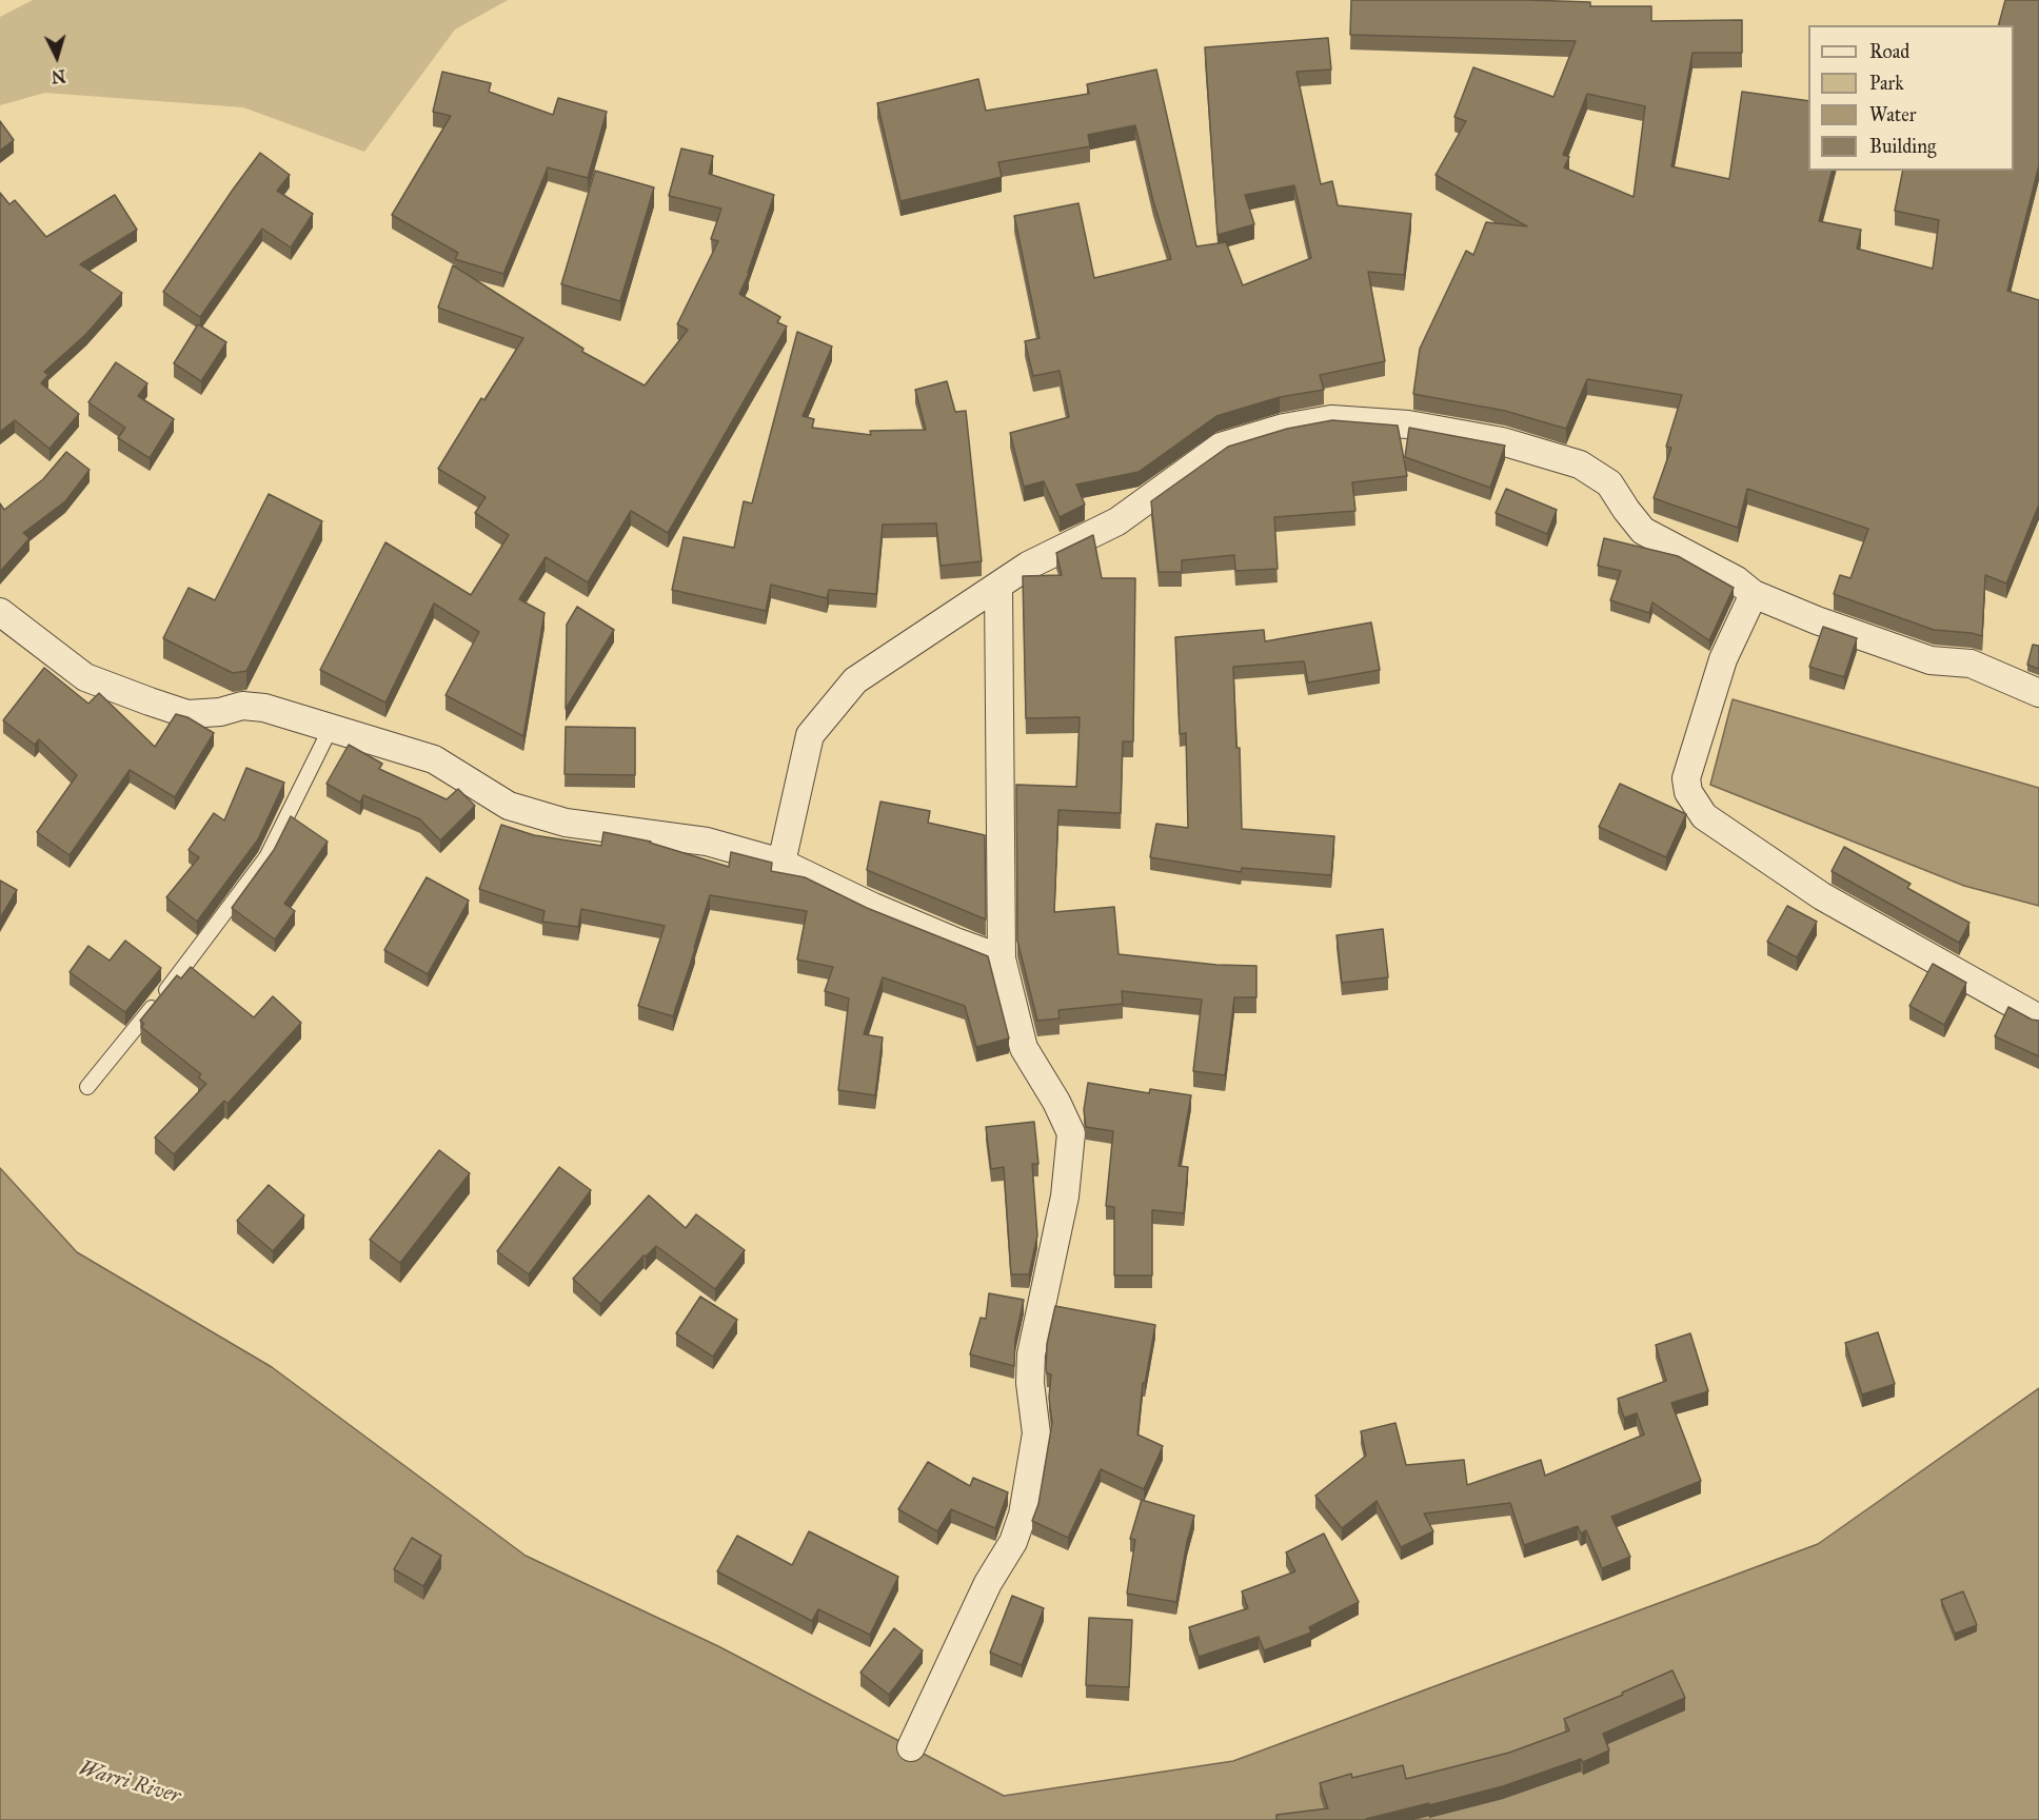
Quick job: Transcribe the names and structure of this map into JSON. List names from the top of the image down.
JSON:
{
  "water": ["Warri River"],
  "legend": [
    "Road",
    "Park",
    "Water",
    "Building"
  ],
  "north": "bottom"
}
